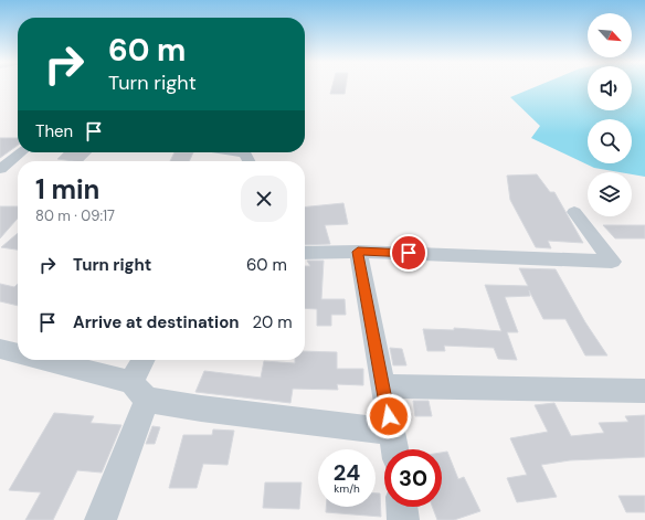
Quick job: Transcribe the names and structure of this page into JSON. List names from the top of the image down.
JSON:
{
  "north": "bottom right",
  "page": {
    "turn": ["60 m", "Turn right"],
    "then": "Then",
    "heading": ["1 min", "80 m · 09:17"],
    "list": [
      {
        "name": "Turn right",
        "value": "60 m"
      },
      {
        "name": "Arrive at destination",
        "value": "20 m"
      }
    ],
    "speed": "24 km/h",
    "limit": "30"
  }
}
